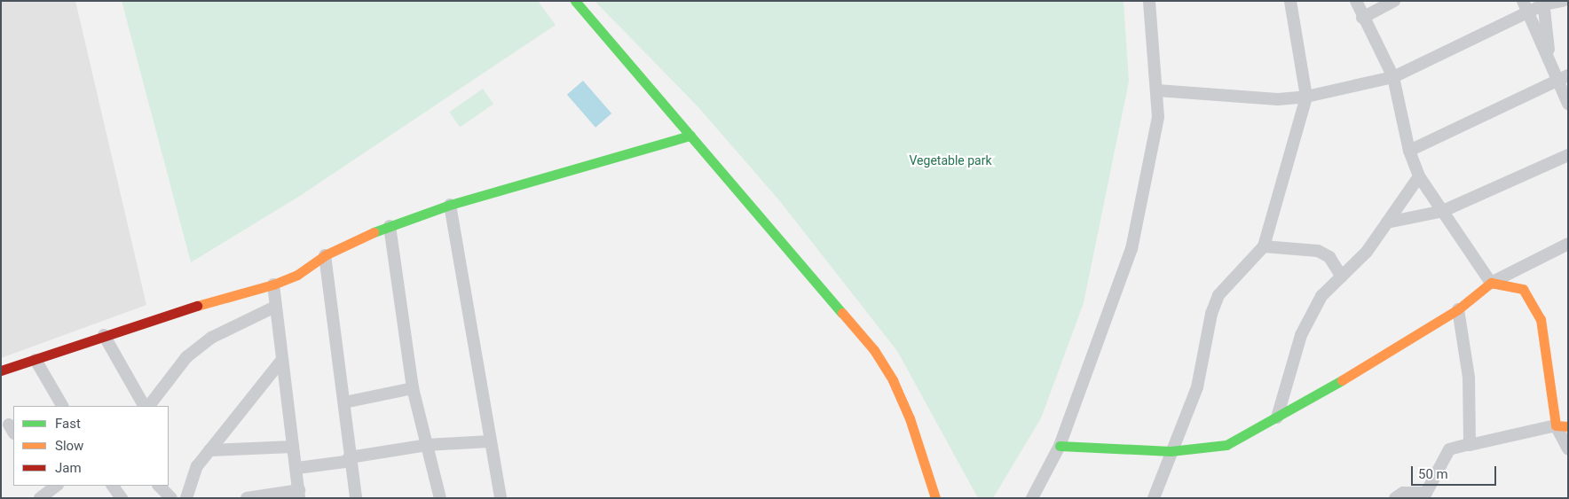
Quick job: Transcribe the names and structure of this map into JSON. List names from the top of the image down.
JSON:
{
  "parks": ["Vegetable park"],
  "legend": ["Fast", "Slow", "Jam"],
  "scale_bar": "50 m"
}
